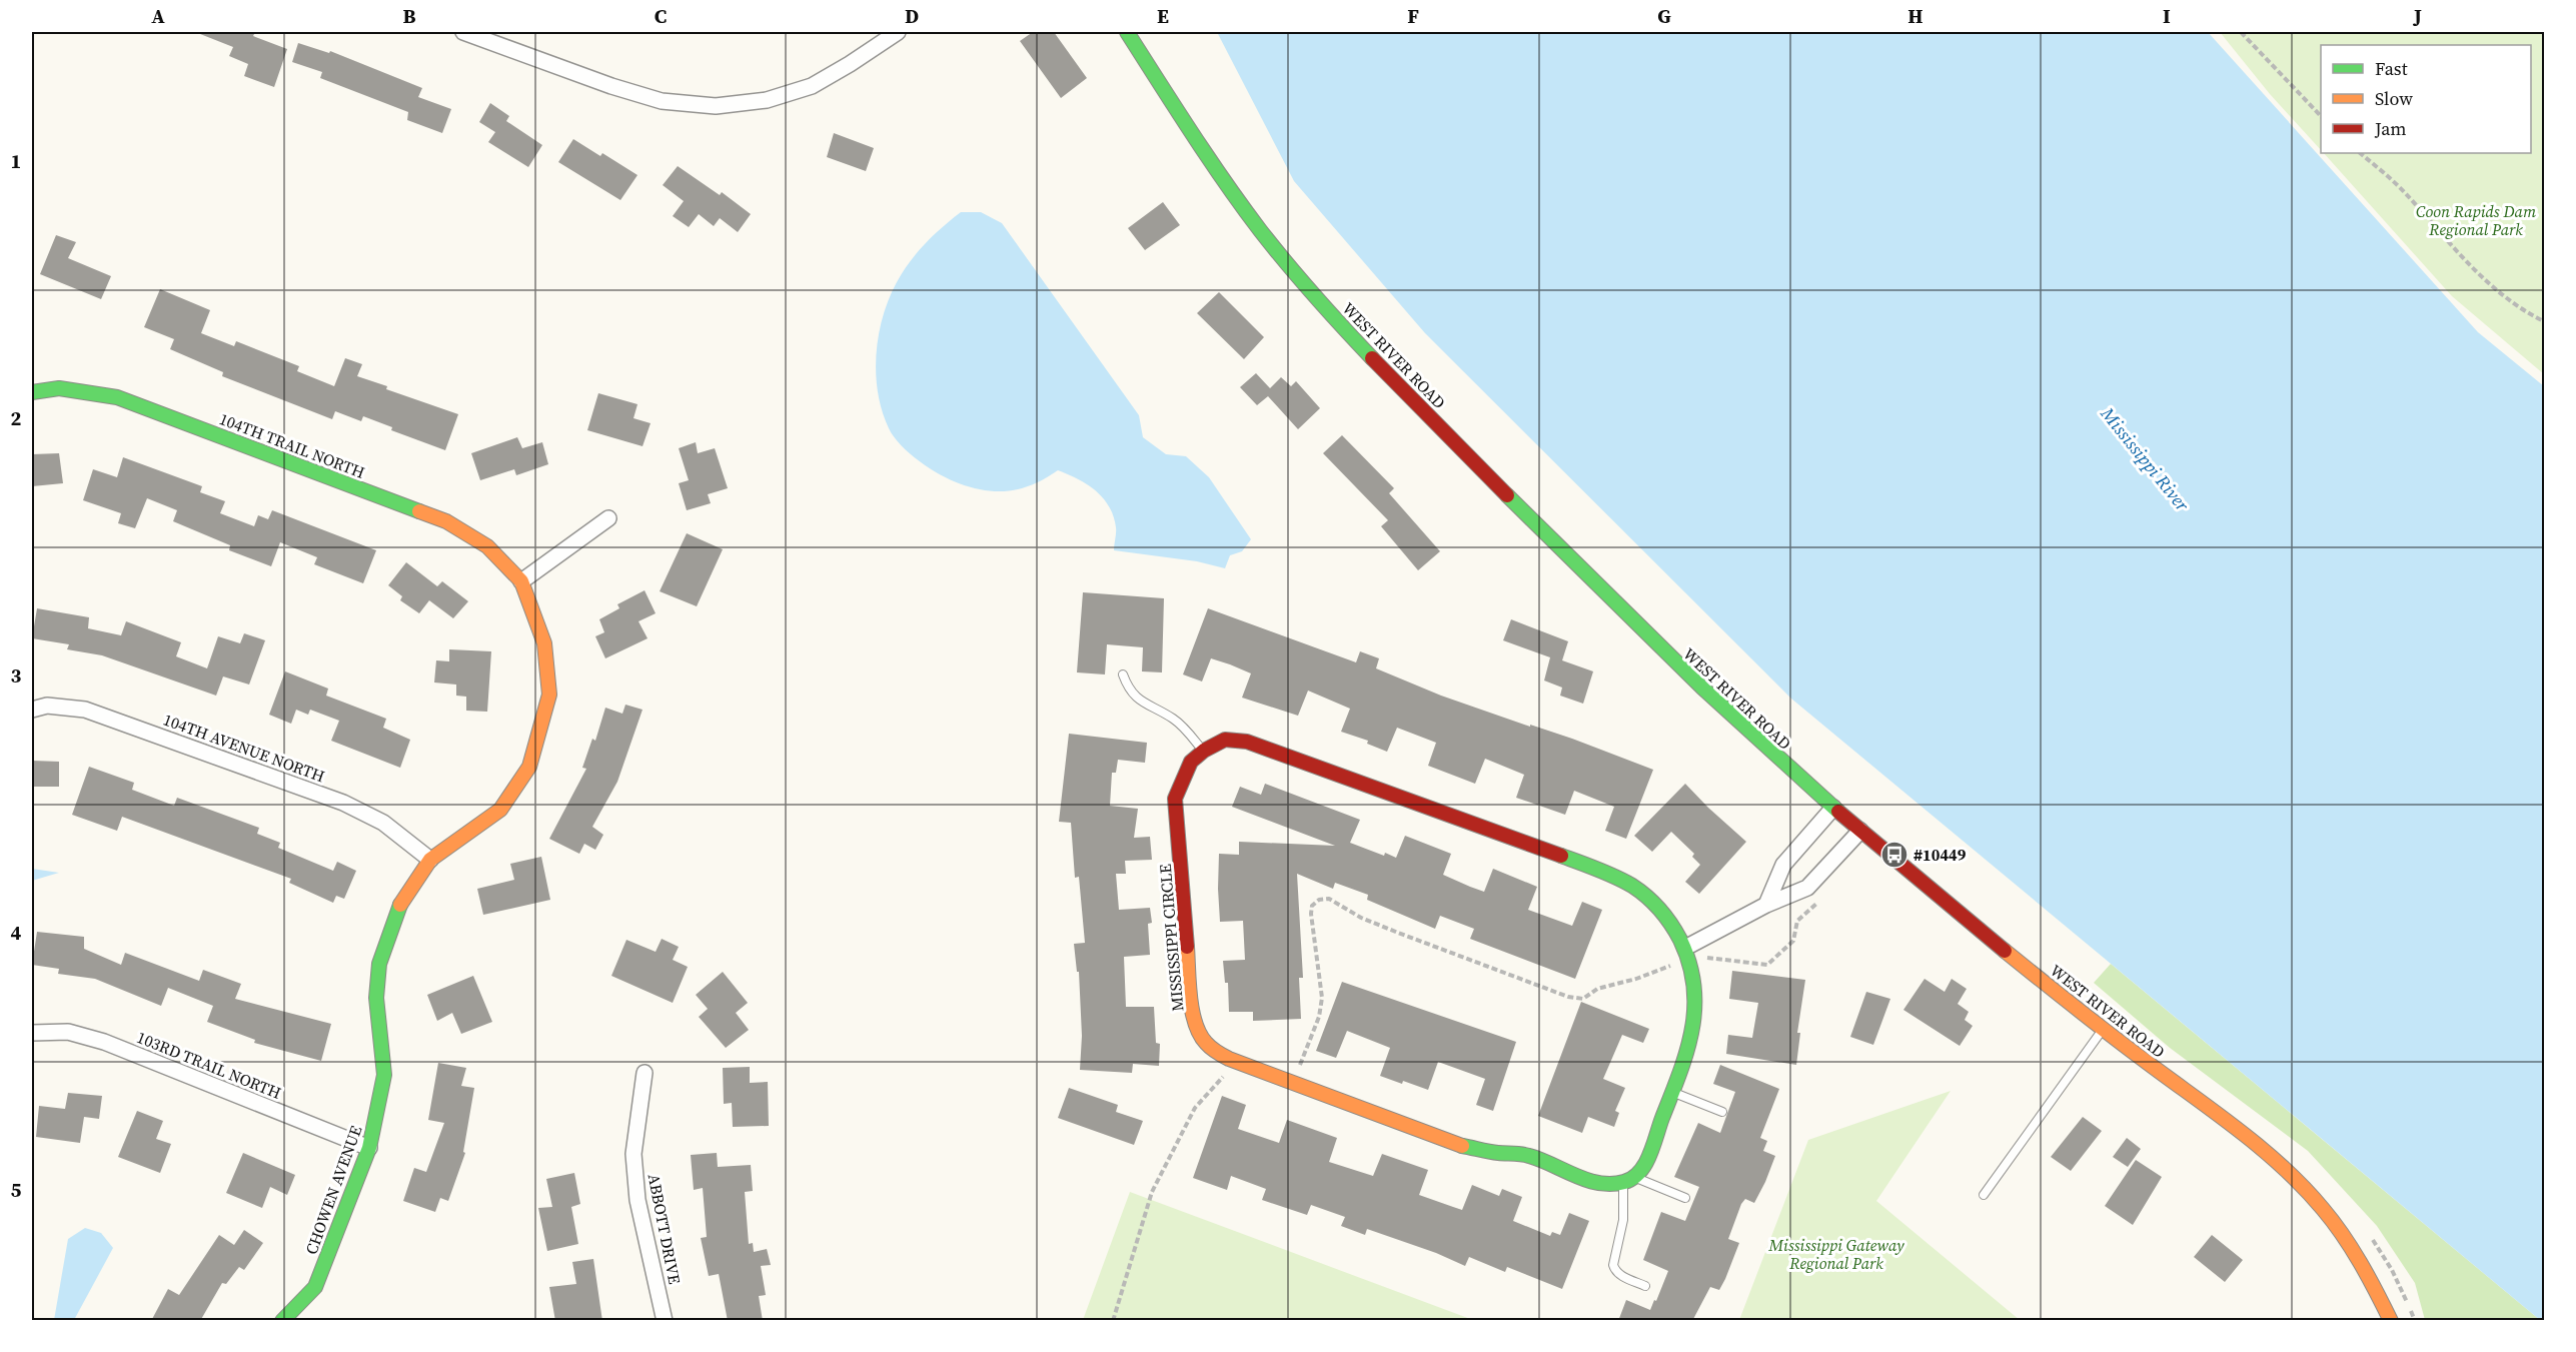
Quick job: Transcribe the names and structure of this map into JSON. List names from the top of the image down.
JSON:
{
  "streets": {
    "street": [
      "WEST RIVER ROAD",
      "104TH TRAIL NORTH",
      "104TH AVENUE NORTH",
      "MISSISSIPPI CIRCLE",
      "103RD TRAIL NORTH",
      "CHOWEN AVENUE",
      "ABBOTT DRIVE"
    ]
  },
  "crossings": [
    ["104TH TRAIL NORTH", "CHOWEN AVENUE"],
    ["104TH AVENUE NORTH", "CHOWEN AVENUE"],
    ["103RD TRAIL NORTH", "CHOWEN AVENUE"]
  ],
  "water": ["Mississippi River"],
  "parks": ["Coon Rapids Dam Regional Park", "Mississippi Gateway Regional Park"],
  "places": {
    "bus stop": ["#10449"]
  },
  "legend": ["Fast", "Slow", "Jam"],
  "grid": {
    "columns": [
      "A",
      "B",
      "C",
      "D",
      "E",
      "F",
      "G",
      "H",
      "I",
      "J"
    ],
    "rows": [
      "1",
      "2",
      "3",
      "4",
      "5"
    ]
  }
}
